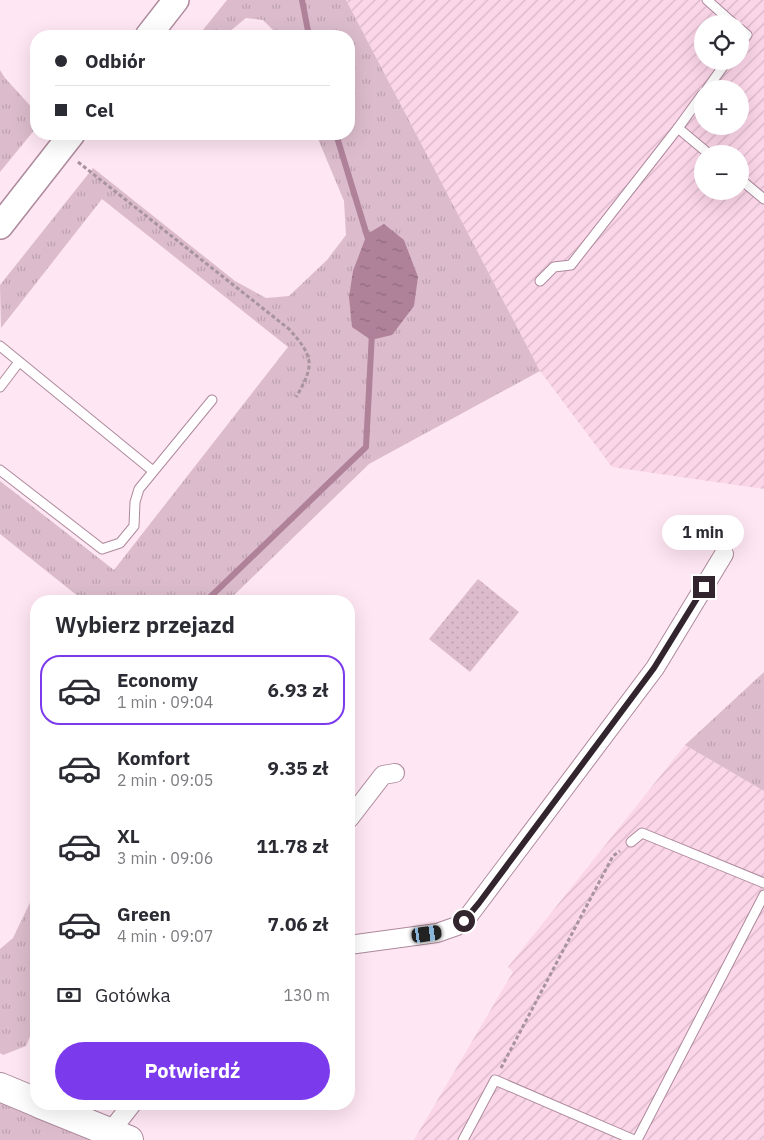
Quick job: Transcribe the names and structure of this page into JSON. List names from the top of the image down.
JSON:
{
  "page": {
    "map_buttons": ["+", "−"],
    "banner": ["Odbiór", "Cel"],
    "bubble": "1 min",
    "heading": "Wybierz przejazd",
    "list": [
      {
        "name": "Economy",
        "note": "1 min · 09:04",
        "value": "6.93 zł"
      },
      {
        "name": "Komfort",
        "note": "2 min · 09:05",
        "value": "9.35 zł"
      },
      {
        "name": "XL",
        "note": "3 min · 09:06",
        "value": "11.78 zł"
      },
      {
        "name": "Green",
        "note": "4 min · 09:07",
        "value": "7.06 zł"
      }
    ],
    "pay": ["Gotówka", "130 m"],
    "buttons": "Potwierdź"
  }
}
